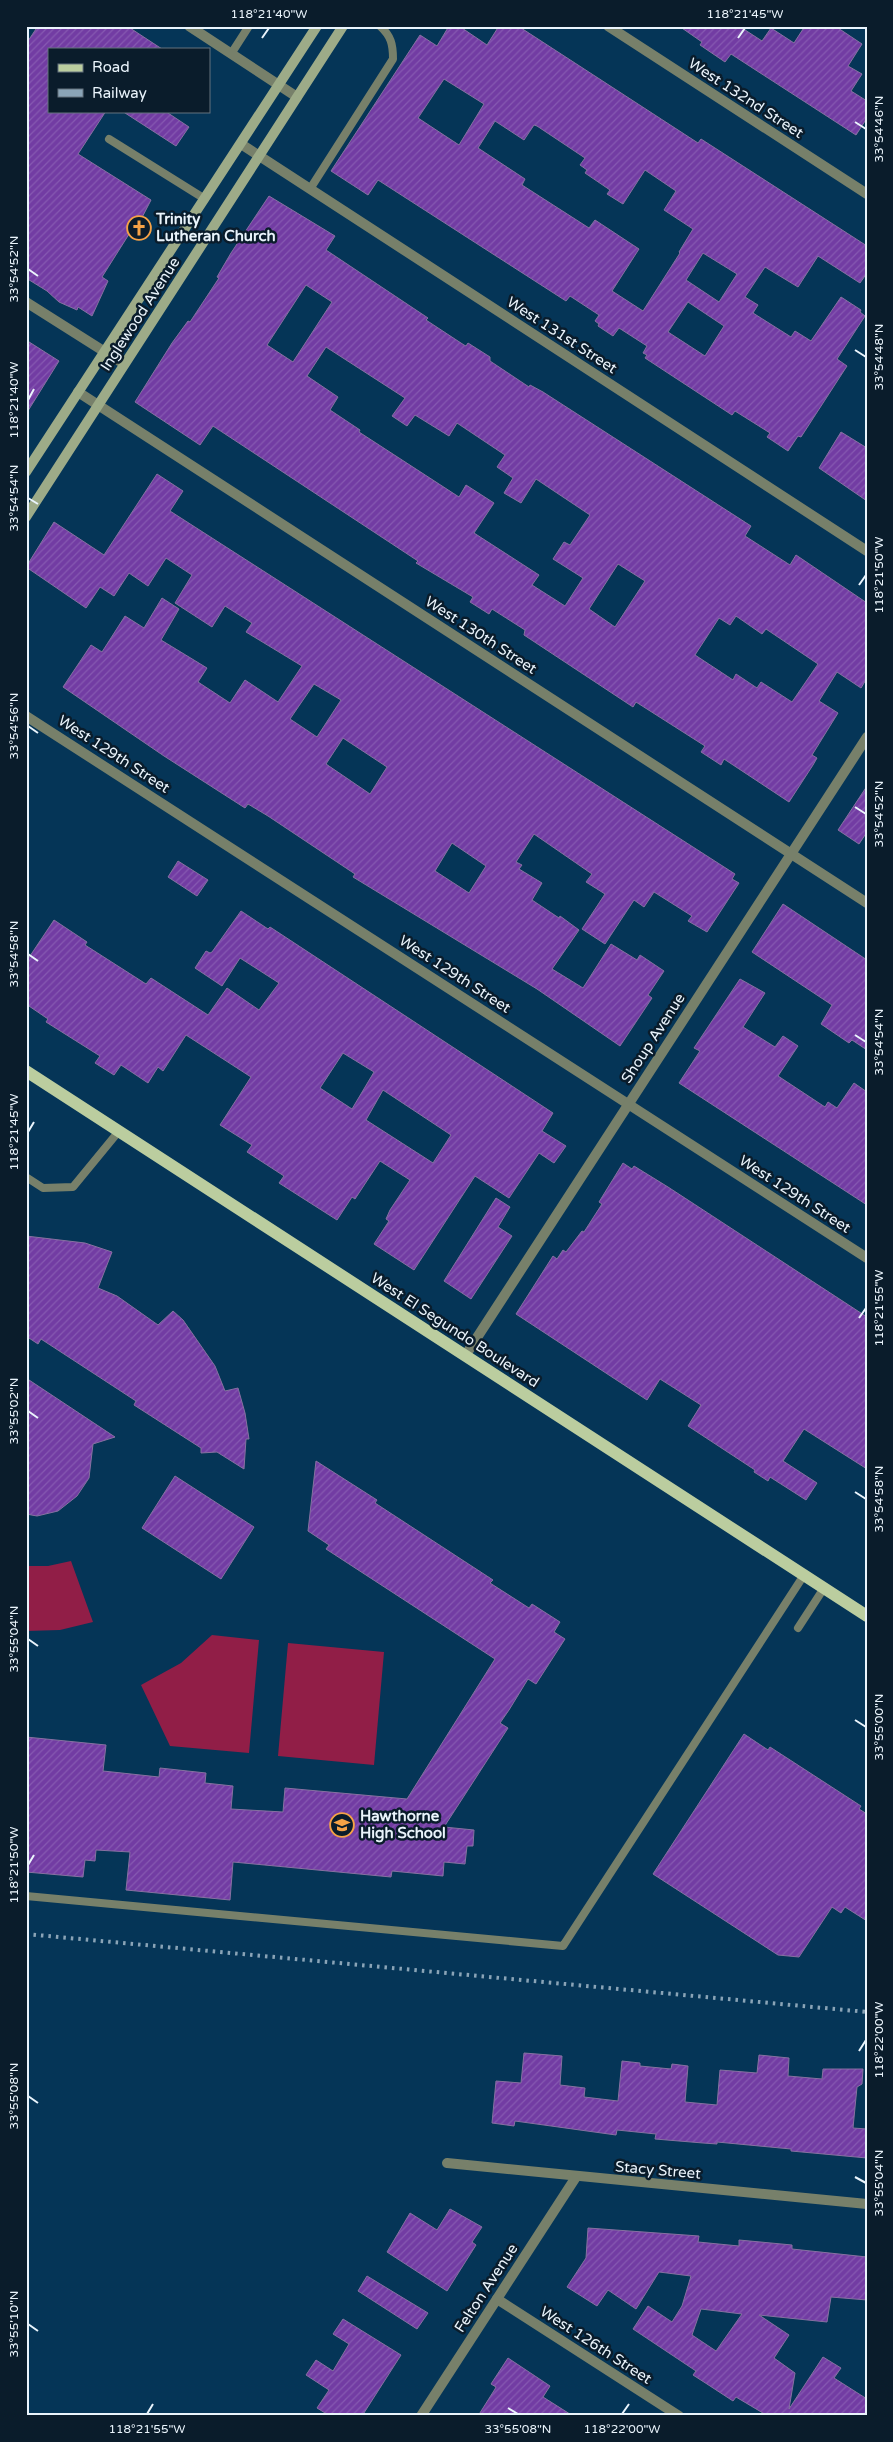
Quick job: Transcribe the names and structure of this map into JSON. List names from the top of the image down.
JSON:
{
  "streets": {
    "main road": ["Inglewood Avenue", "West El Segundo Boulevard"],
    "street": [
      "West 132nd Street",
      "West 131st Street",
      "West 130th Street",
      "West 129th Street",
      "Shoup Avenue",
      "Stacy Street",
      "Felton Avenue",
      "West 126th Street"
    ]
  },
  "crossings": [
    ["Inglewood Avenue", "West 131st Street"],
    ["Inglewood Avenue", "West 130th Street"],
    ["West 130th Street", "Shoup Avenue"],
    ["West 129th Street", "Shoup Avenue"],
    ["Shoup Avenue", "West El Segundo Boulevard"],
    ["Stacy Street", "Felton Avenue"],
    ["Felton Avenue", "West 126th Street"]
  ],
  "places": {
    "church": ["Trinity Lutheran Church"],
    "school or university": ["Hawthorne High School"]
  },
  "legend": ["Road", "Railway"],
  "coordinates": [
    "118°21'40\"W",
    "118°21'45\"W",
    "33°54'46\"N",
    "33°54'52\"N",
    "33°54'48\"N",
    "33°54'54\"N",
    "118°21'50\"W",
    "33°54'56\"N",
    "33°54'58\"N",
    "118°21'55\"W",
    "33°55'02\"N",
    "33°55'04\"N",
    "33°55'00\"N",
    "118°22'00\"W",
    "33°55'08\"N",
    "33°55'10\"N"
  ]
}
